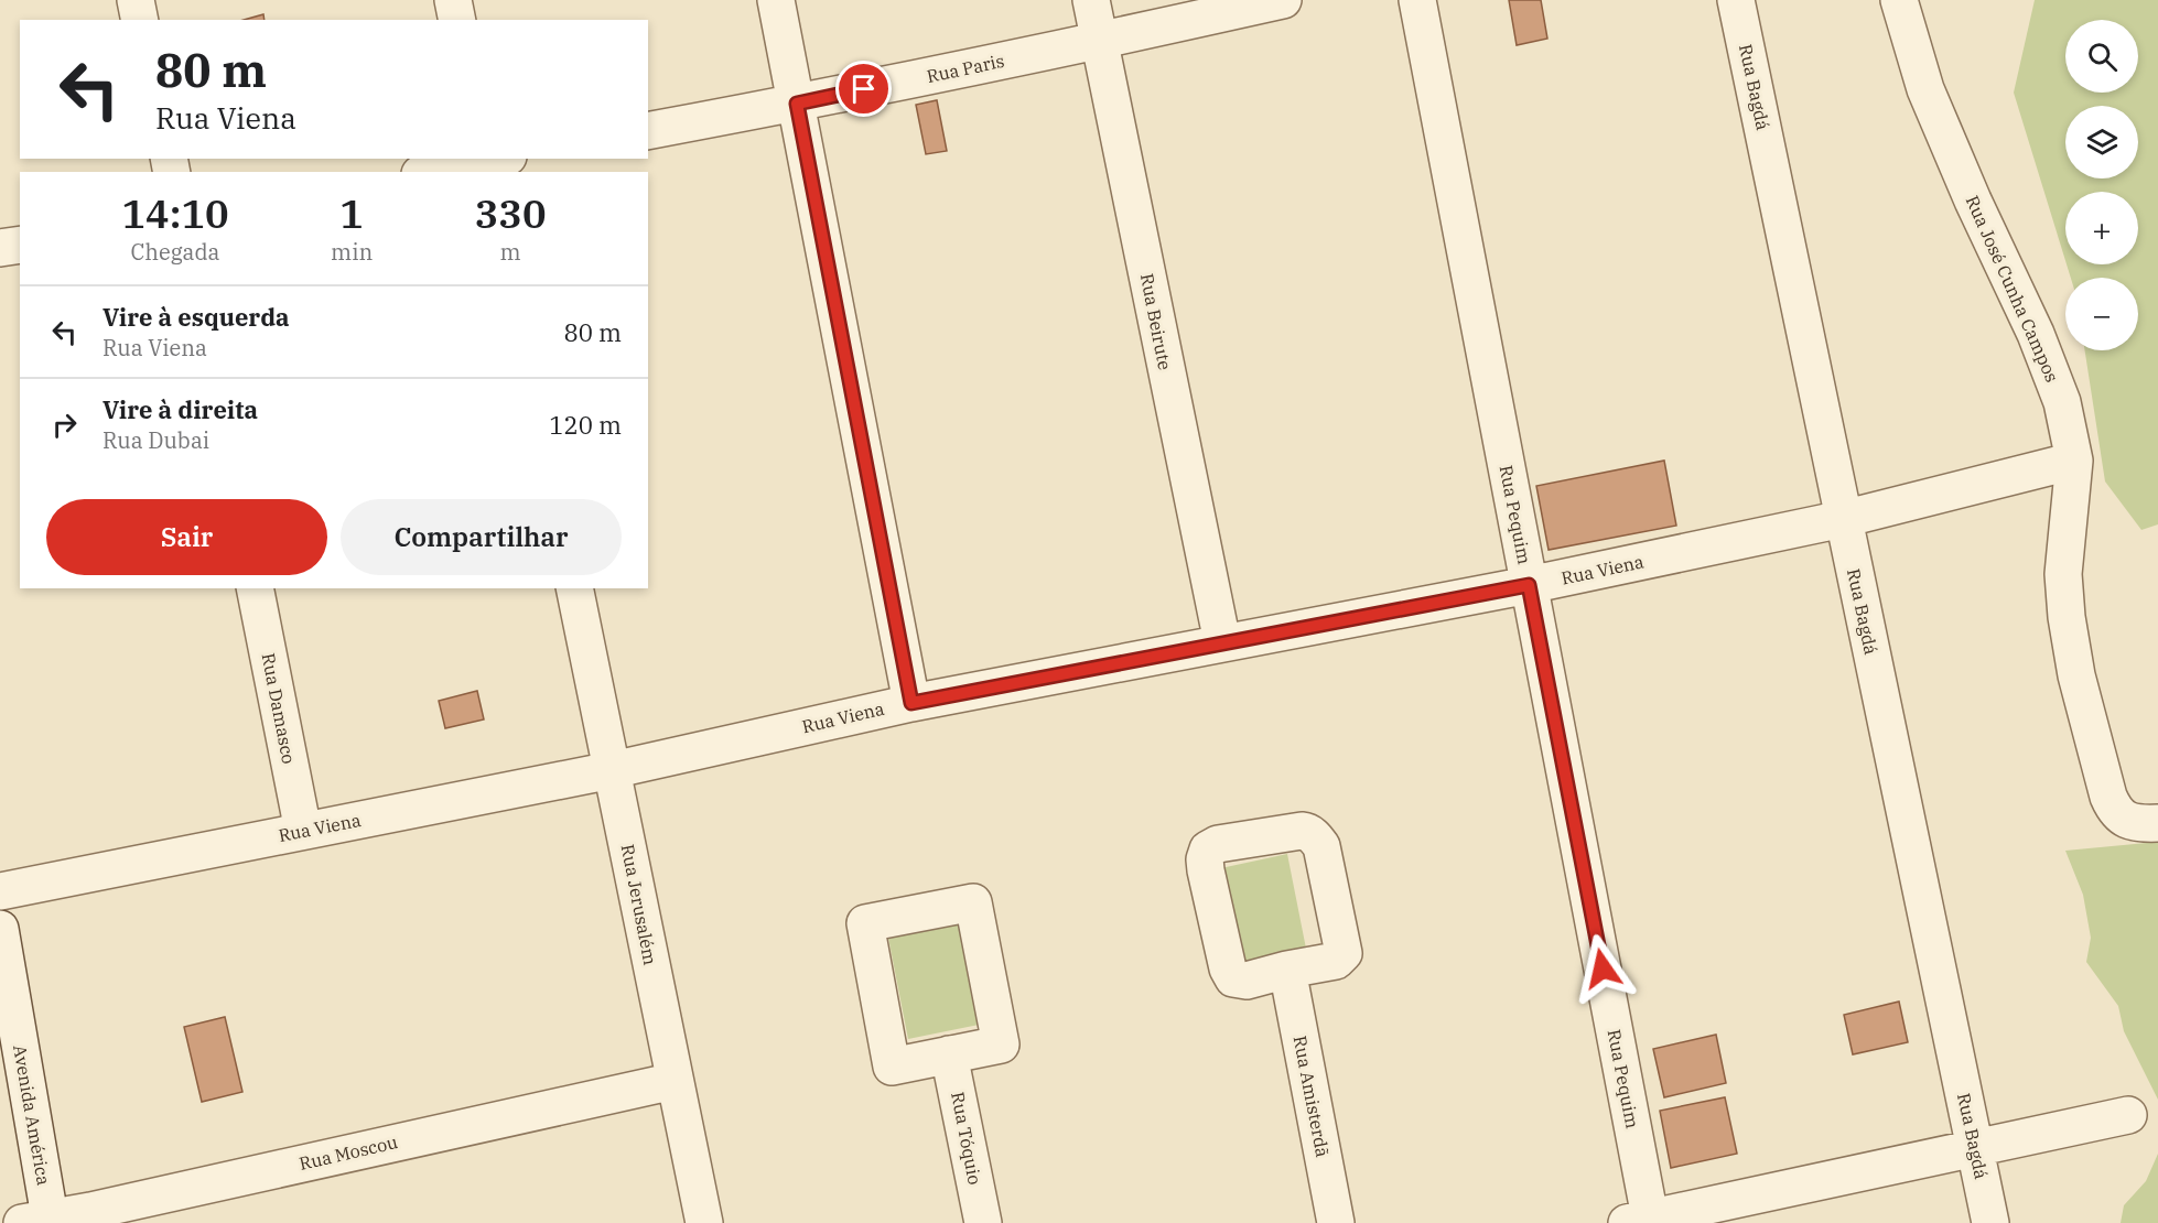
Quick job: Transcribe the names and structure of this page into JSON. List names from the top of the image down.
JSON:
{
  "streets": {
    "street": [
      "Rua Paris",
      "Rua Bagdá",
      "Rua José Cunha Campos",
      "Rua Beirute",
      "Rua Pequim",
      "Rua Viena",
      "Rua Damasco",
      "Rua Jerusalém",
      "Rua Amisterdã",
      "Avenida América",
      "Rua Tóquio",
      "Rua Moscou"
    ]
  },
  "crossings": [
    ["Rua Paris", "Rua Beirute"],
    ["Rua Bagdá", "Rua Viena"],
    ["Rua José Cunha Campos", "Rua Viena"],
    ["Rua Beirute", "Rua Viena"],
    ["Rua Pequim", "Rua Viena"],
    ["Rua Viena", "Rua Damasco"],
    ["Rua Viena", "Rua Jerusalém"],
    ["Rua Jerusalém", "Rua Moscou"],
    ["Avenida América", "Rua Moscou"]
  ],
  "page": {
    "map_buttons": ["+", "−"],
    "turn": ["80 m", "Rua Viena"],
    "eta": [
      "14:10",
      "Chegada",
      "1",
      "min",
      "330",
      "m"
    ],
    "list": [
      {
        "name": "Vire à esquerda",
        "note": "Rua Viena",
        "value": "80 m"
      },
      {
        "name": "Vire à direita",
        "note": "Rua Dubai",
        "value": "120 m"
      }
    ],
    "buttons": ["Sair", "Compartilhar"]
  }
}
